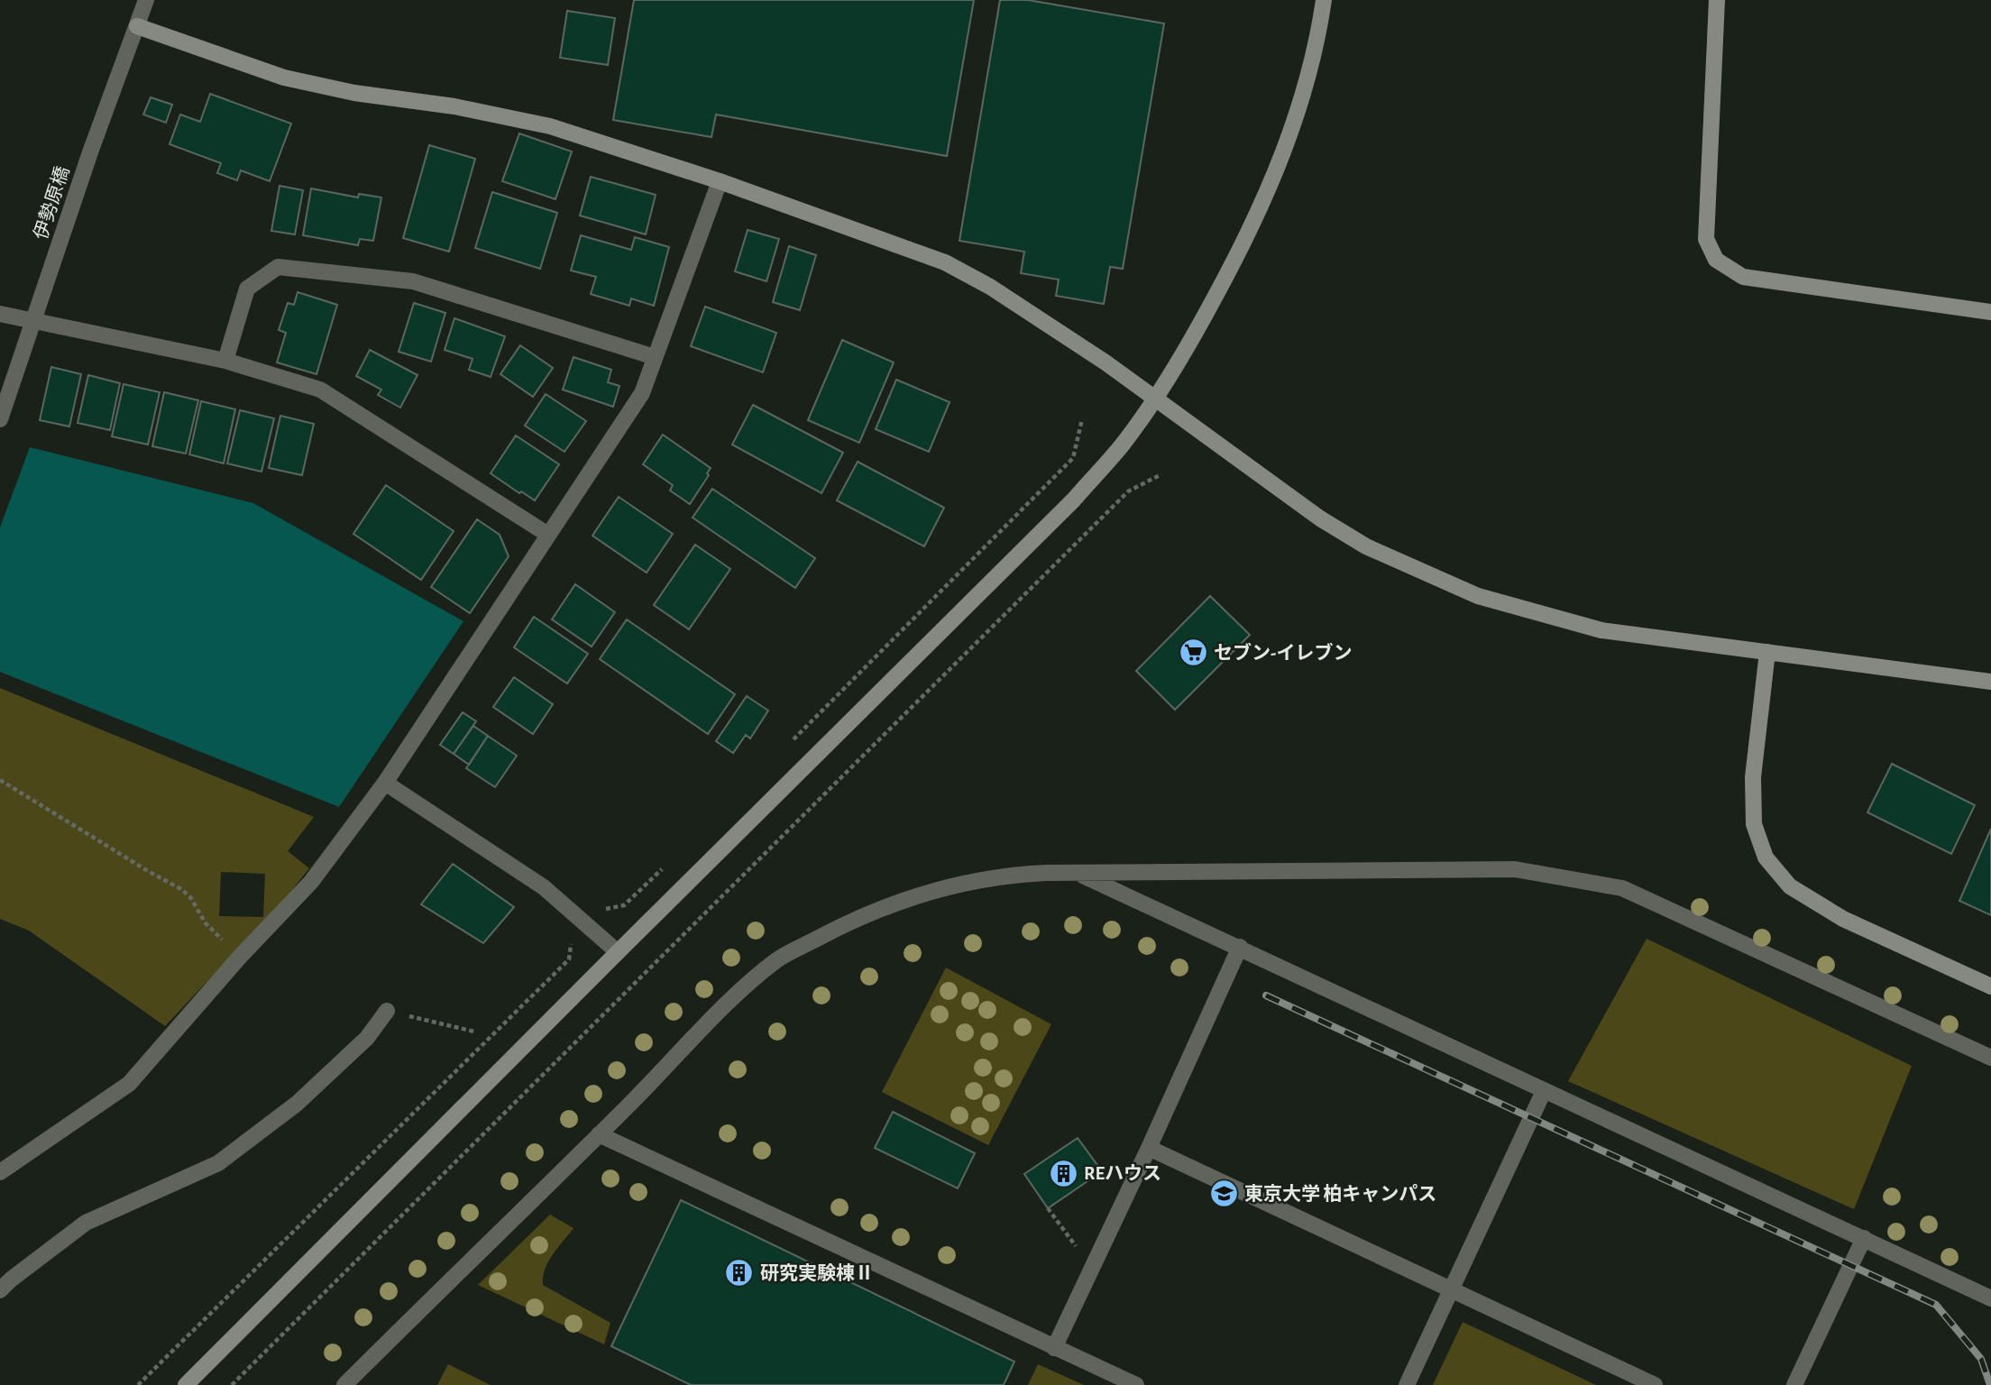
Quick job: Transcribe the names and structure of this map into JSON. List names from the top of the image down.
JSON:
{
  "streets": {
    "street": ["伊勢原橋"]
  },
  "places": {
    "supermarket": ["セブン-イレブン"],
    "building": ["REハウス", "研究実験棟Ⅱ"],
    "school or university": ["東京大学 柏キャンパス"]
  }
}
